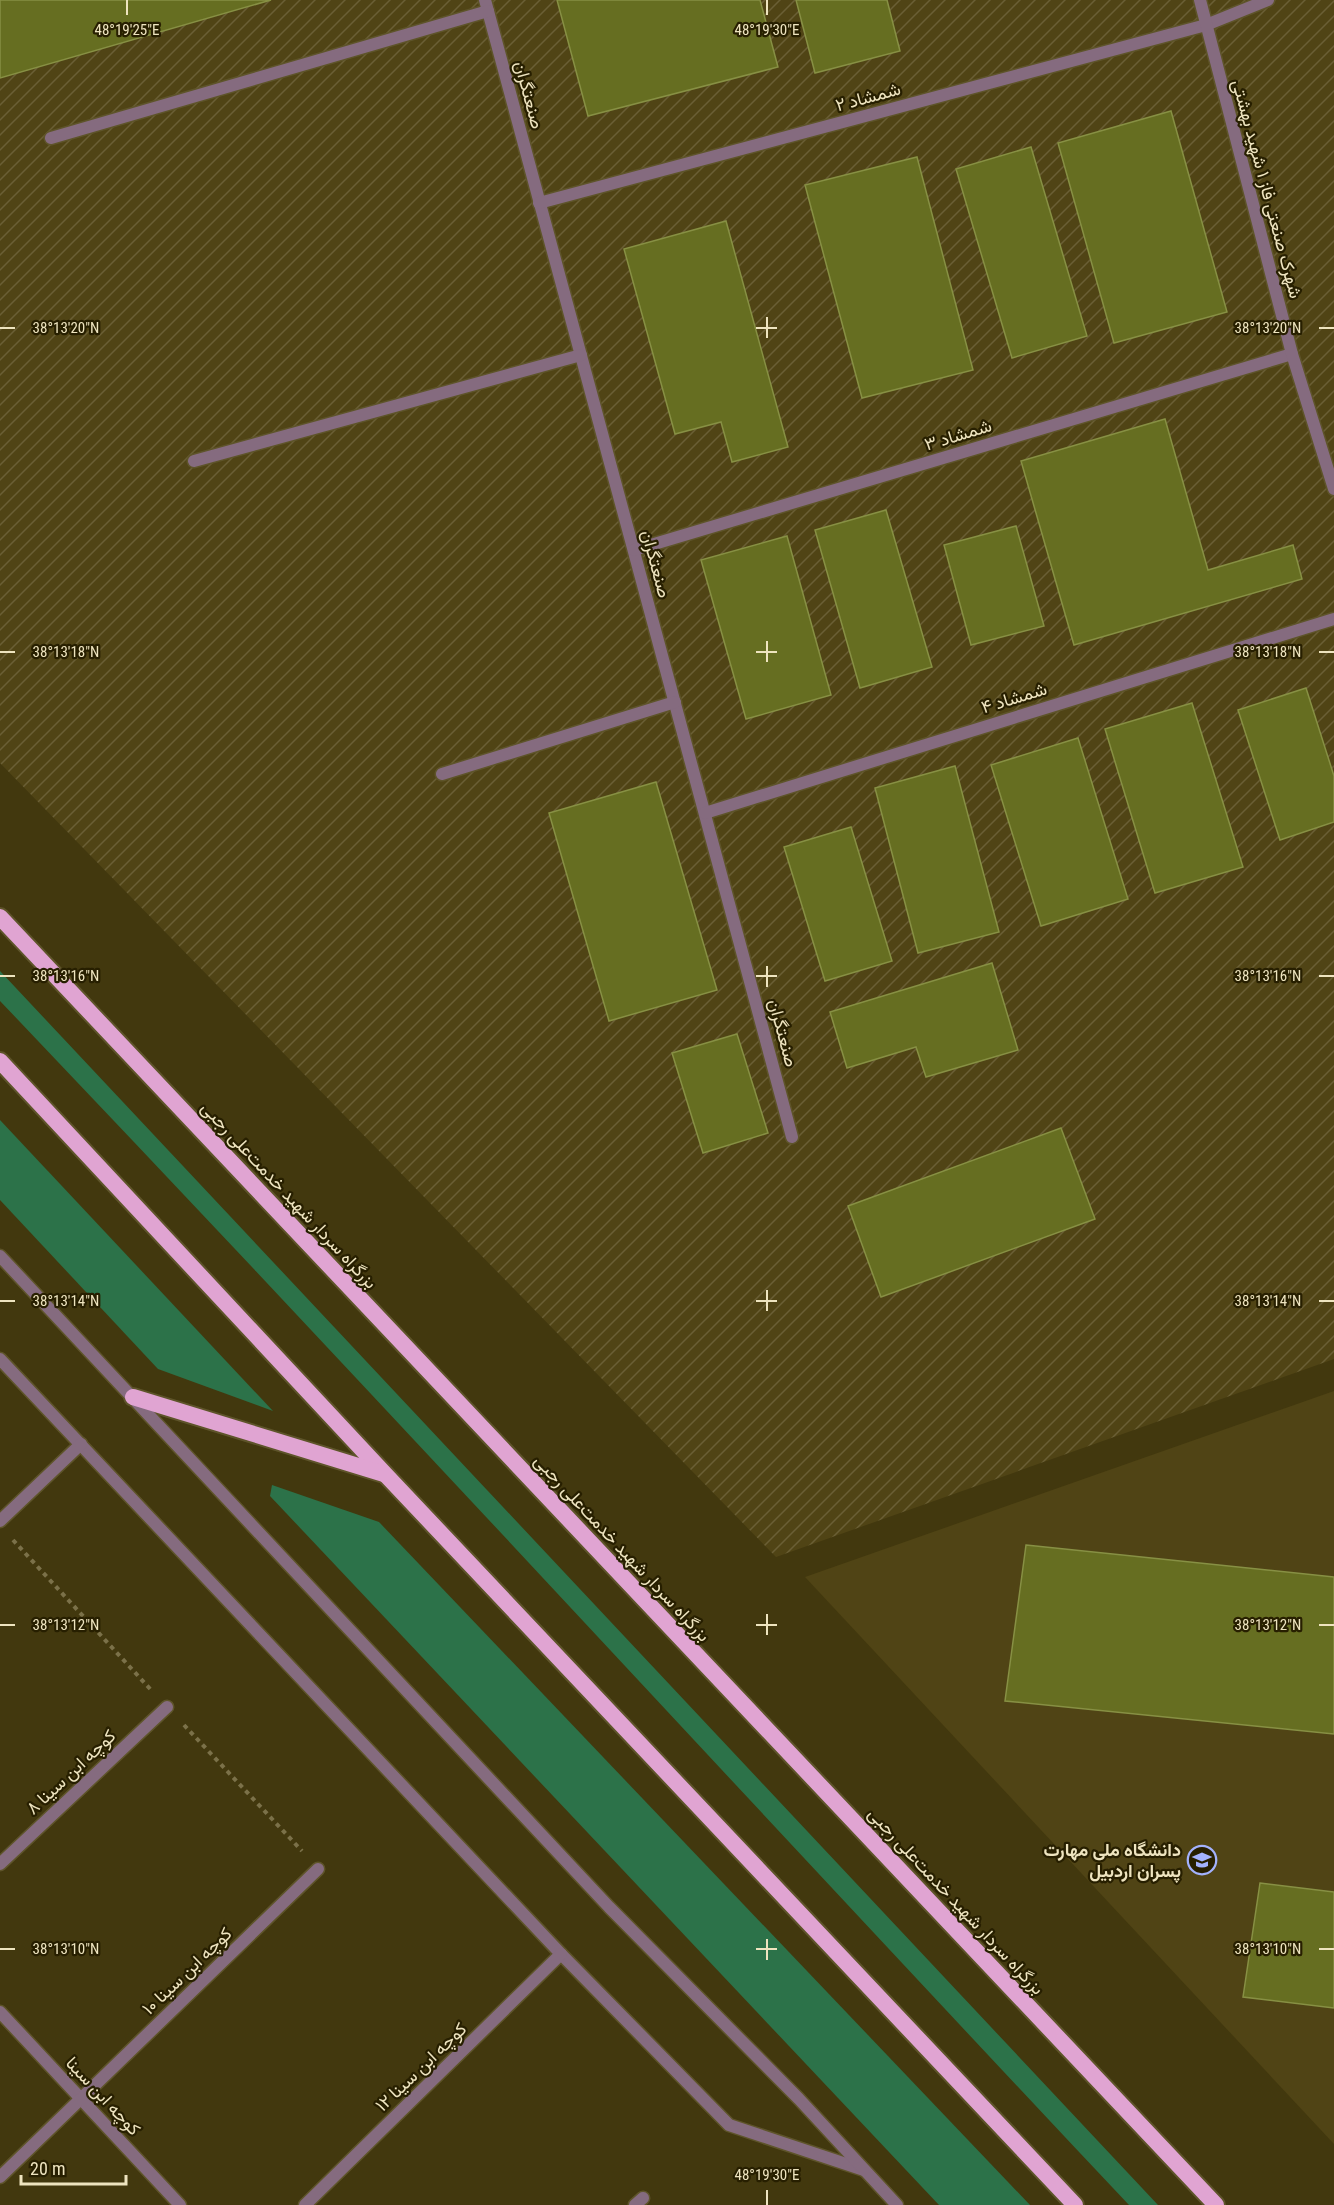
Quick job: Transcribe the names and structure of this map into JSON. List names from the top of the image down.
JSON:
{
  "streets": {
    "highway": ["بزرگراه سردار شهید خدمت‌علی رجبی"],
    "street": [
      "صنعتگران",
      "شمشاد ۲",
      "شهرک صنعتی فاز ۱ شهید بهشتی",
      "شمشاد ۳",
      "شمشاد ۴",
      "کوچه ابن سینا ۸",
      "کوچه ابن سینا ۱۰",
      "کوچه ابن سینا ۱۲",
      "کوچه ابن سینا"
    ]
  },
  "crossings": [
    ["صنعتگران", "شمشاد ۲"],
    ["صنعتگران", "شمشاد ۳"],
    ["صنعتگران", "شمشاد ۴"],
    ["شمشاد ۲", "شهرک صنعتی فاز ۱ شهید بهشتی"],
    ["شهرک صنعتی فاز ۱ شهید بهشتی", "شمشاد ۳"],
    ["کوچه ابن سینا ۱۰", "کوچه ابن سینا"]
  ],
  "places": {
    "school or university": ["دانشگاه ملی مهارت پسران اردبیل"]
  },
  "scale_bar": "20 m",
  "coordinates": [
    "48°19'25\"E",
    "48°19'30\"E",
    "38°13'20\"N",
    "38°13'18\"N",
    "38°13'16\"N",
    "38°13'14\"N",
    "38°13'12\"N",
    "38°13'10\"N"
  ]
}
